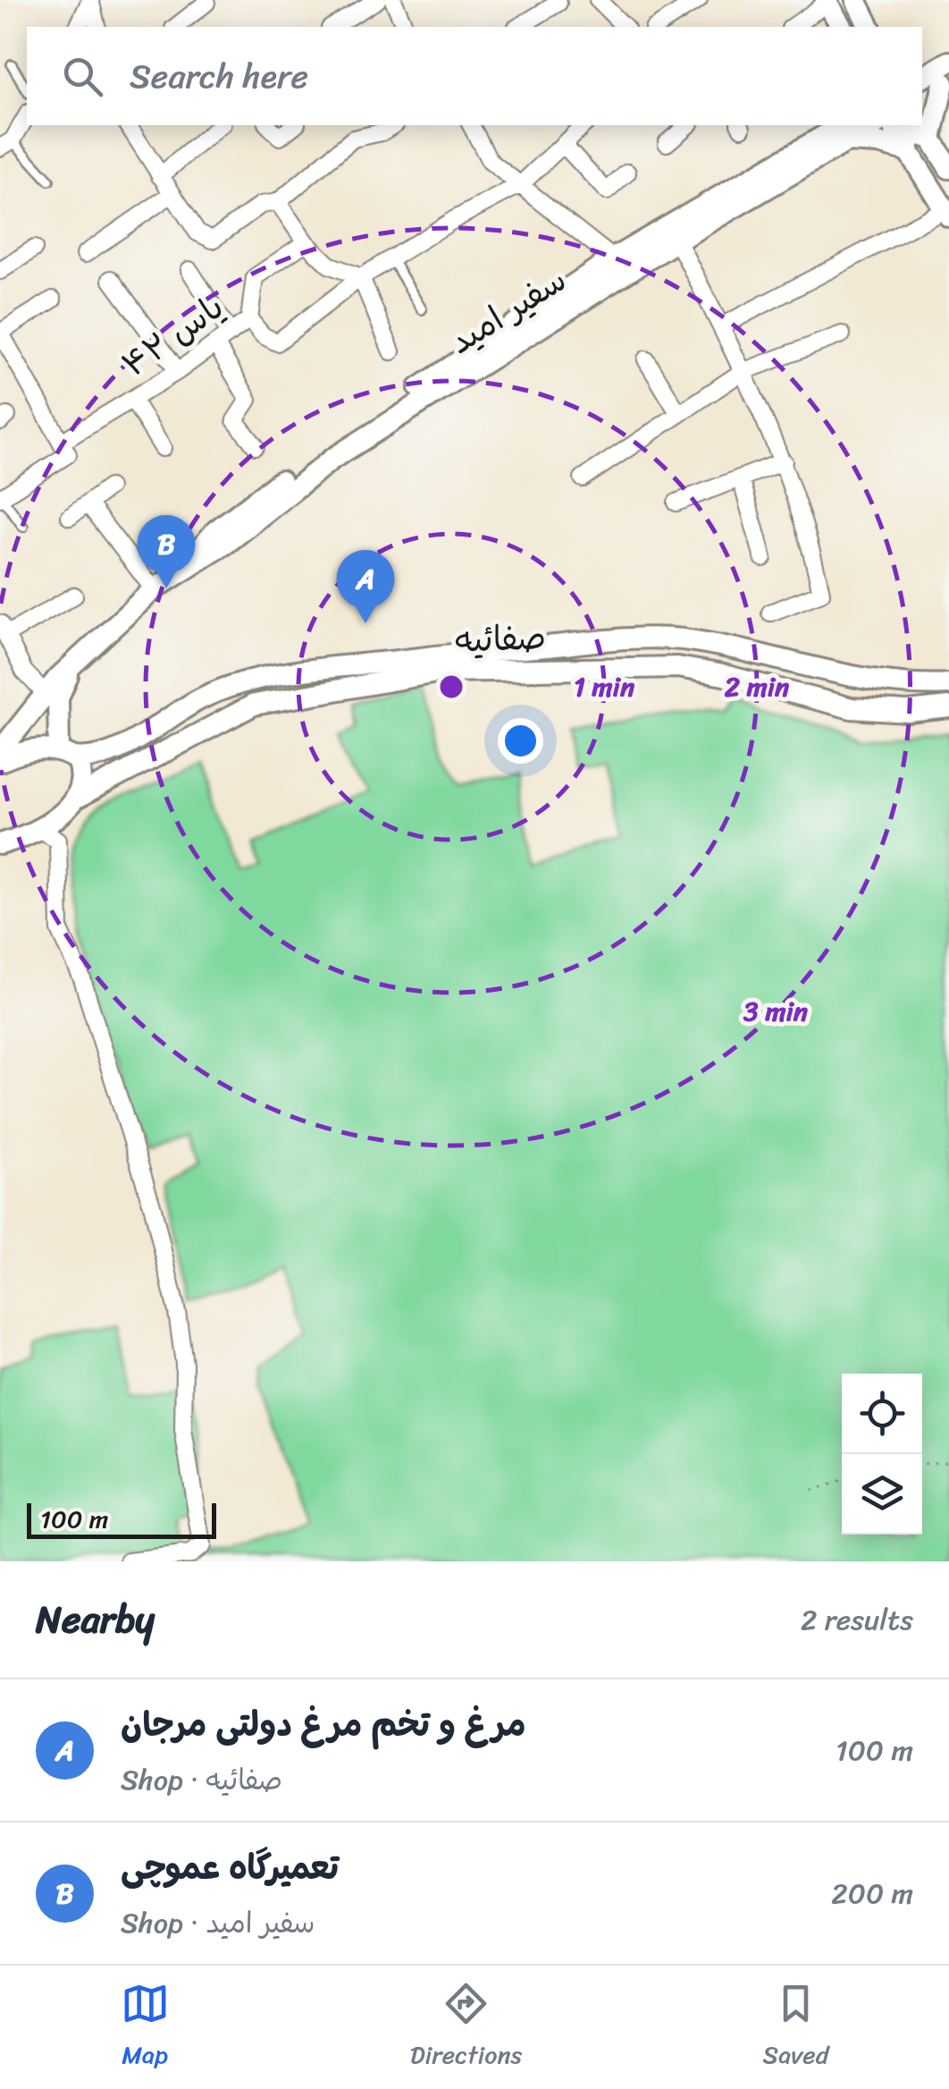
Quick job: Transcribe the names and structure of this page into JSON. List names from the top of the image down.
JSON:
{
  "streets": {
    "street": ["سفیر امید", "یاس ۴۲", "صفائیه"]
  },
  "scale_bar": "100 m",
  "page": {
    "search": "Search here",
    "pins": ["B", "A"],
    "scale": "100 m",
    "heading": ["Nearby", "2 results"],
    "list": [
      {
        "mark": "A",
        "name": "مرغ و تخم مرغ دولتی مرجان",
        "note": "Shop · صفائیه",
        "value": "100 m"
      },
      {
        "mark": "B",
        "name": "تعمیرگاه عموچی",
        "note": "Shop · سفیر امید",
        "value": "200 m"
      }
    ],
    "nav": ["Map", "Directions", "Saved"]
  },
  "rings": ["1 min", "2 min", "3 min"]
}
